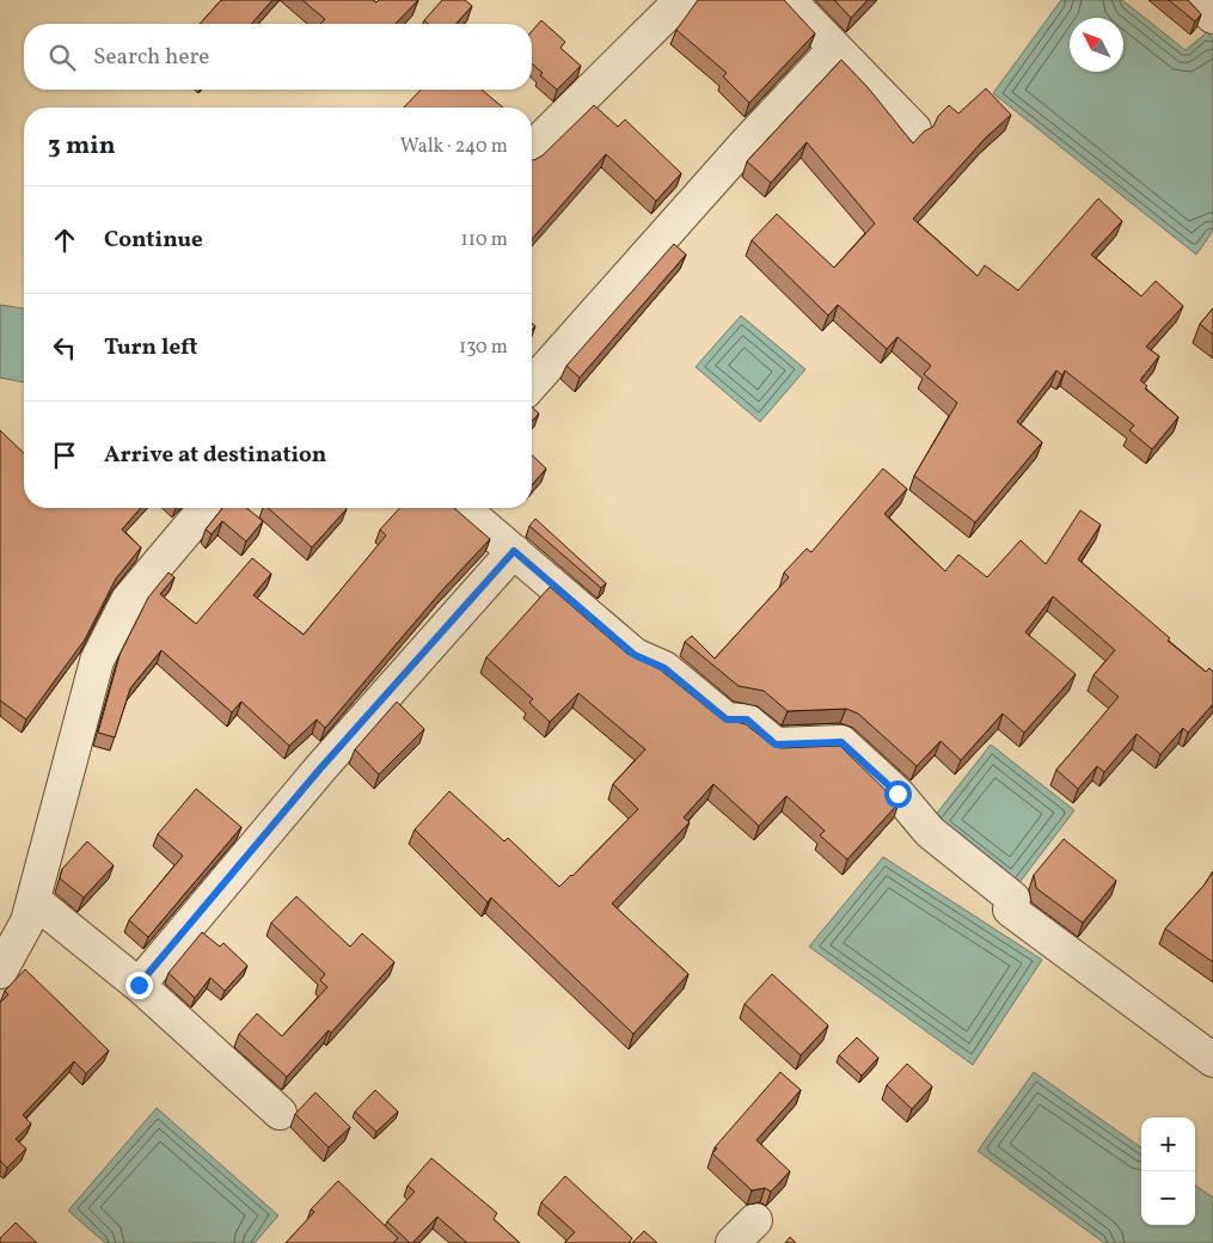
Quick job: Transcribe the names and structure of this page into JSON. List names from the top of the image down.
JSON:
{
  "north": "top left",
  "page": {
    "search": "Search here",
    "heading": ["3 min", "Walk · 240 m"],
    "list": [
      ["Continue", "110 m"],
      ["Turn left", "130 m"],
      "Arrive at destination"
    ],
    "map_buttons": ["+", "−"]
  }
}
